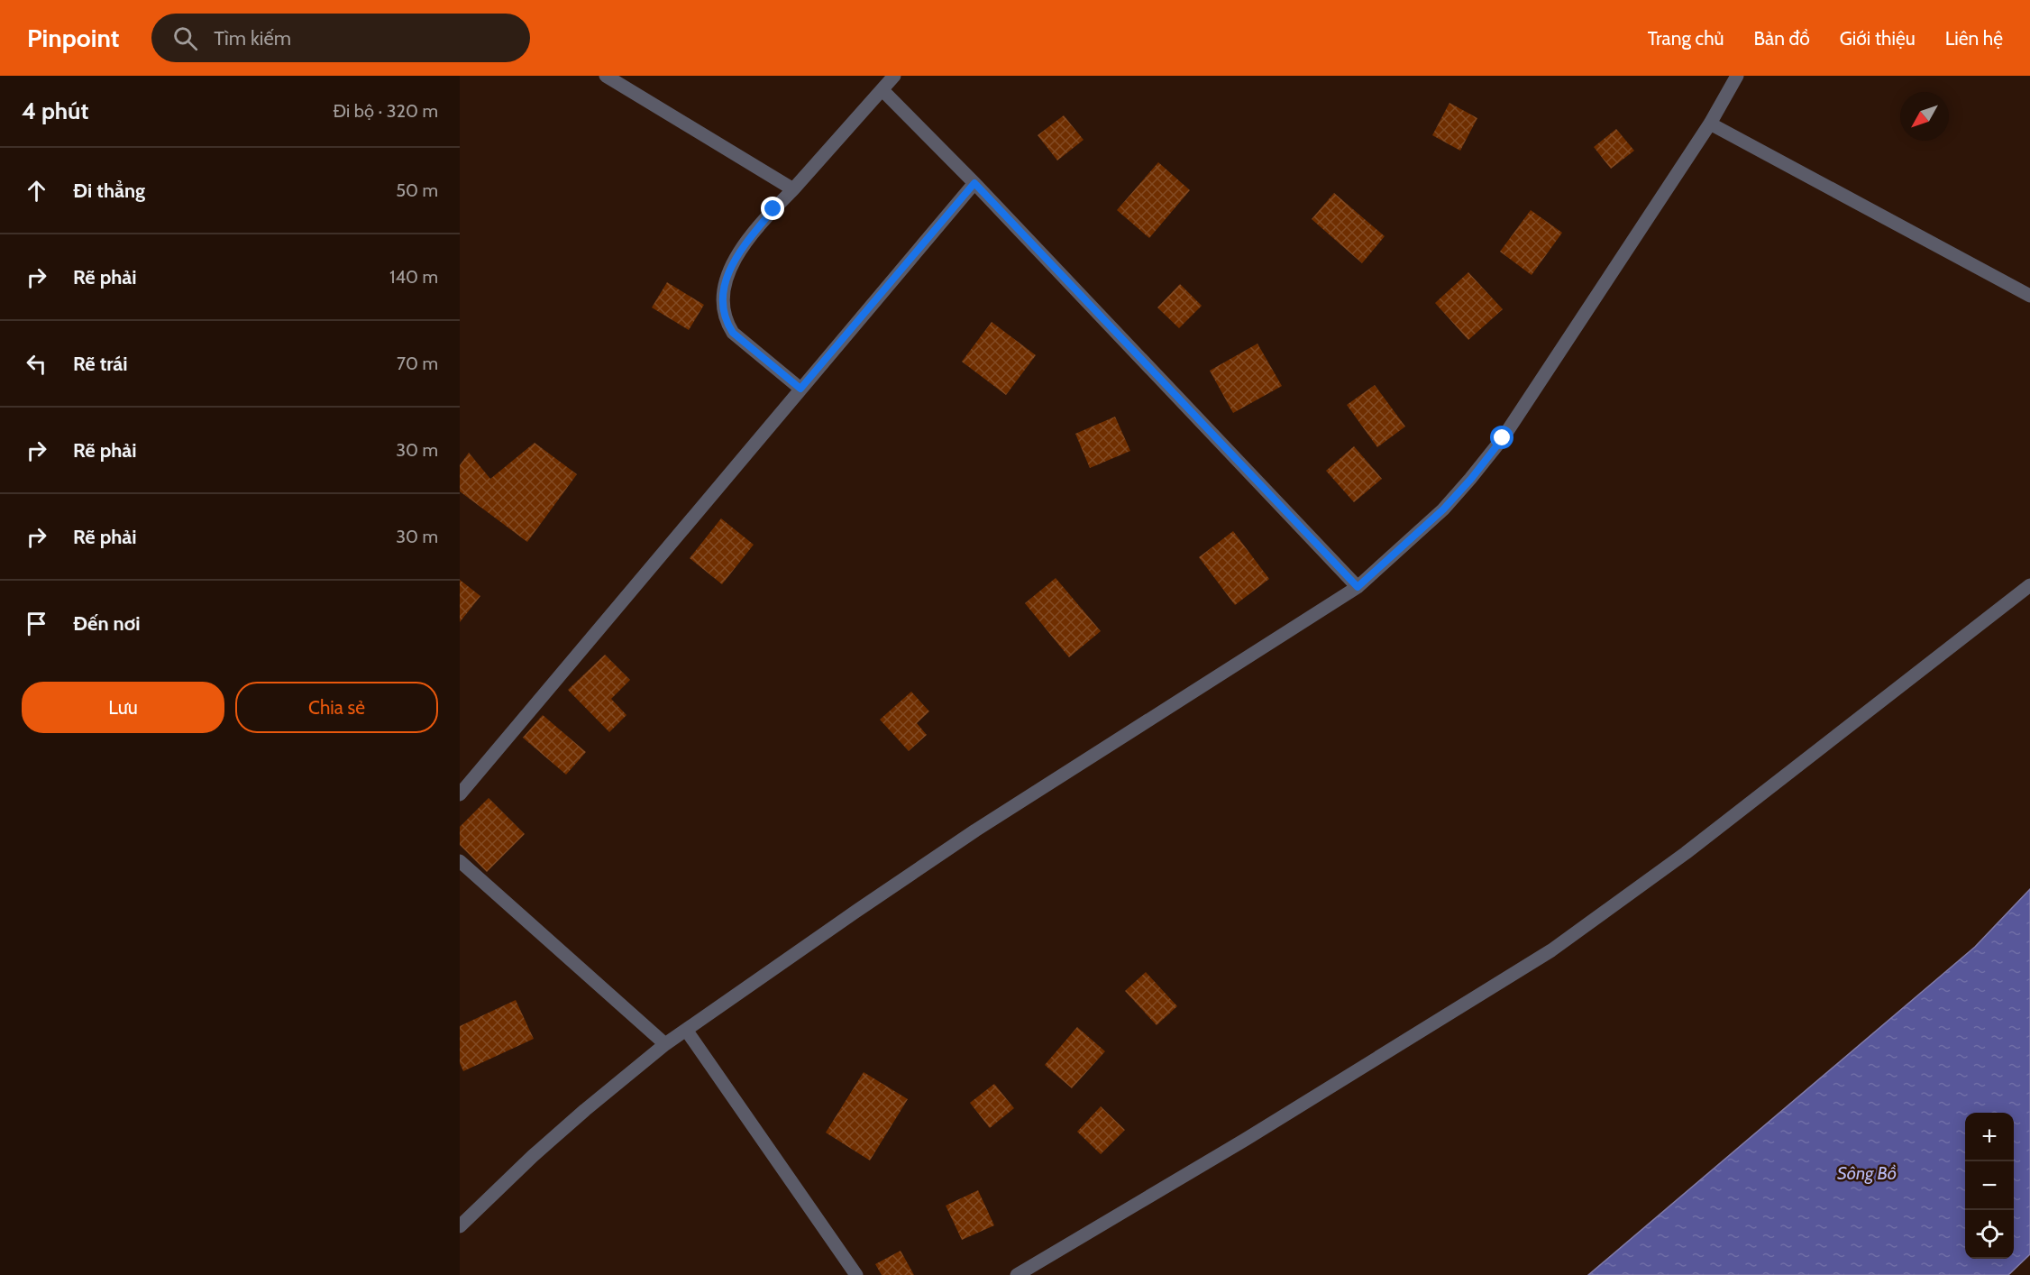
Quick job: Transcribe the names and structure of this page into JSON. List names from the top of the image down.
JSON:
{
  "water": ["Sông Bồ"],
  "north": "bottom left",
  "page": {
    "header": "Pinpoint",
    "search": "Tìm kiếm",
    "nav": [
      "Trang chủ",
      "Bản đồ",
      "Giới thiệu",
      "Liên hệ"
    ],
    "heading": ["4 phút", "Đi bộ · 320 m"],
    "list": [
      ["Đi thẳng", "50 m"],
      ["Rẽ phải", "140 m"],
      ["Rẽ trái", "70 m"],
      ["Rẽ phải", "30 m"],
      ["Rẽ phải", "30 m"],
      "Đến nơi"
    ],
    "buttons": ["Lưu", "Chia sẻ"],
    "map_buttons": ["+", "−"]
  }
}
